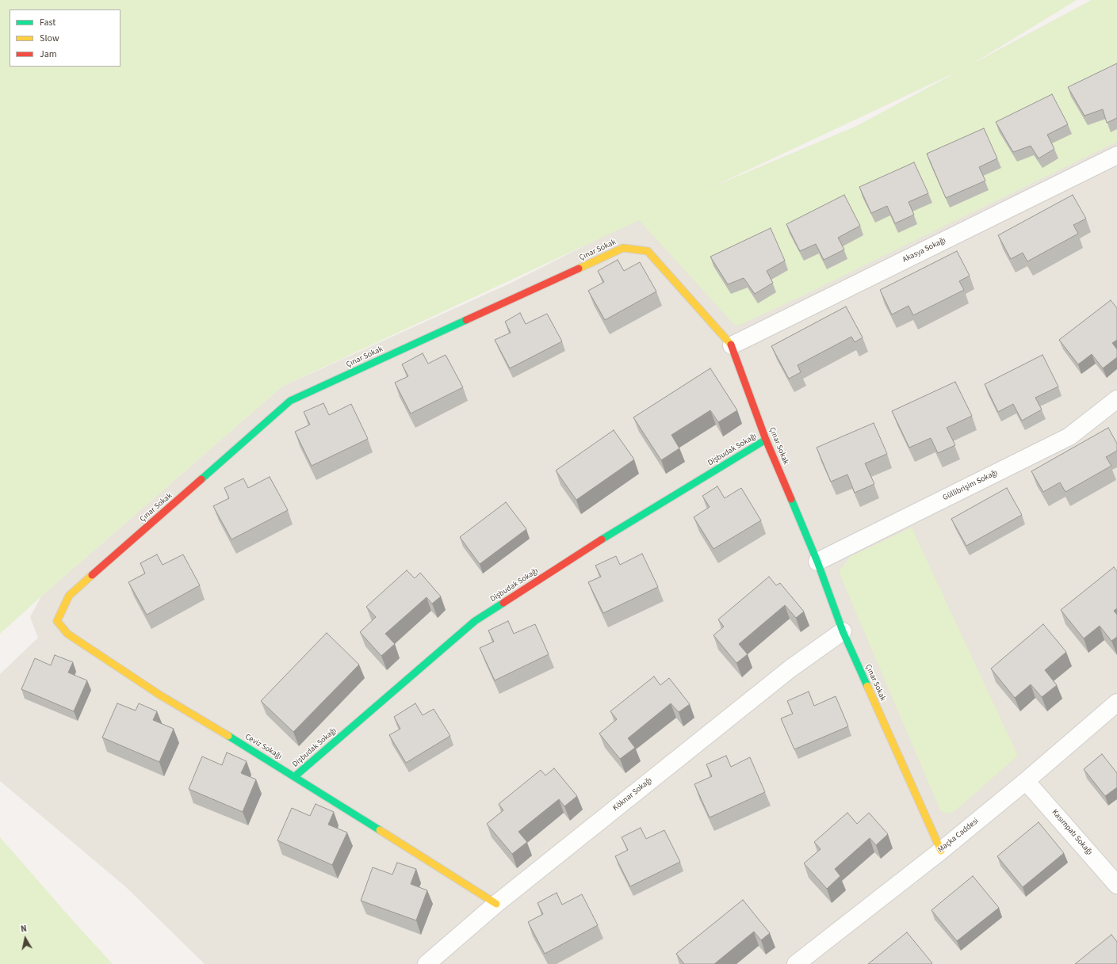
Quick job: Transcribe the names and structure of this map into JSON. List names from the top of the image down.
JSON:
{
  "streets": {
    "street": [
      "Çınar Sokak",
      "Akasya Sokağı",
      "Dişbudak Sokağı",
      "Güllibrişim Sokağı",
      "Ceviz Sokağı",
      "Köknar Sokağı",
      "Kasımpatı Sokağı",
      "Maçka Caddesi"
    ]
  },
  "crossings": [
    ["Çınar Sokak", "Akasya Sokağı"],
    ["Çınar Sokak", "Dişbudak Sokağı"],
    ["Çınar Sokak", "Güllibrişim Sokağı"],
    ["Çınar Sokak", "Ceviz Sokağı"],
    ["Çınar Sokak", "Köknar Sokağı"],
    ["Çınar Sokak", "Maçka Caddesi"],
    ["Dişbudak Sokağı", "Ceviz Sokağı"],
    ["Ceviz Sokağı", "Köknar Sokağı"],
    ["Kasımpatı Sokağı", "Maçka Caddesi"]
  ],
  "legend": ["Fast", "Slow", "Jam"],
  "north": "top"
}
